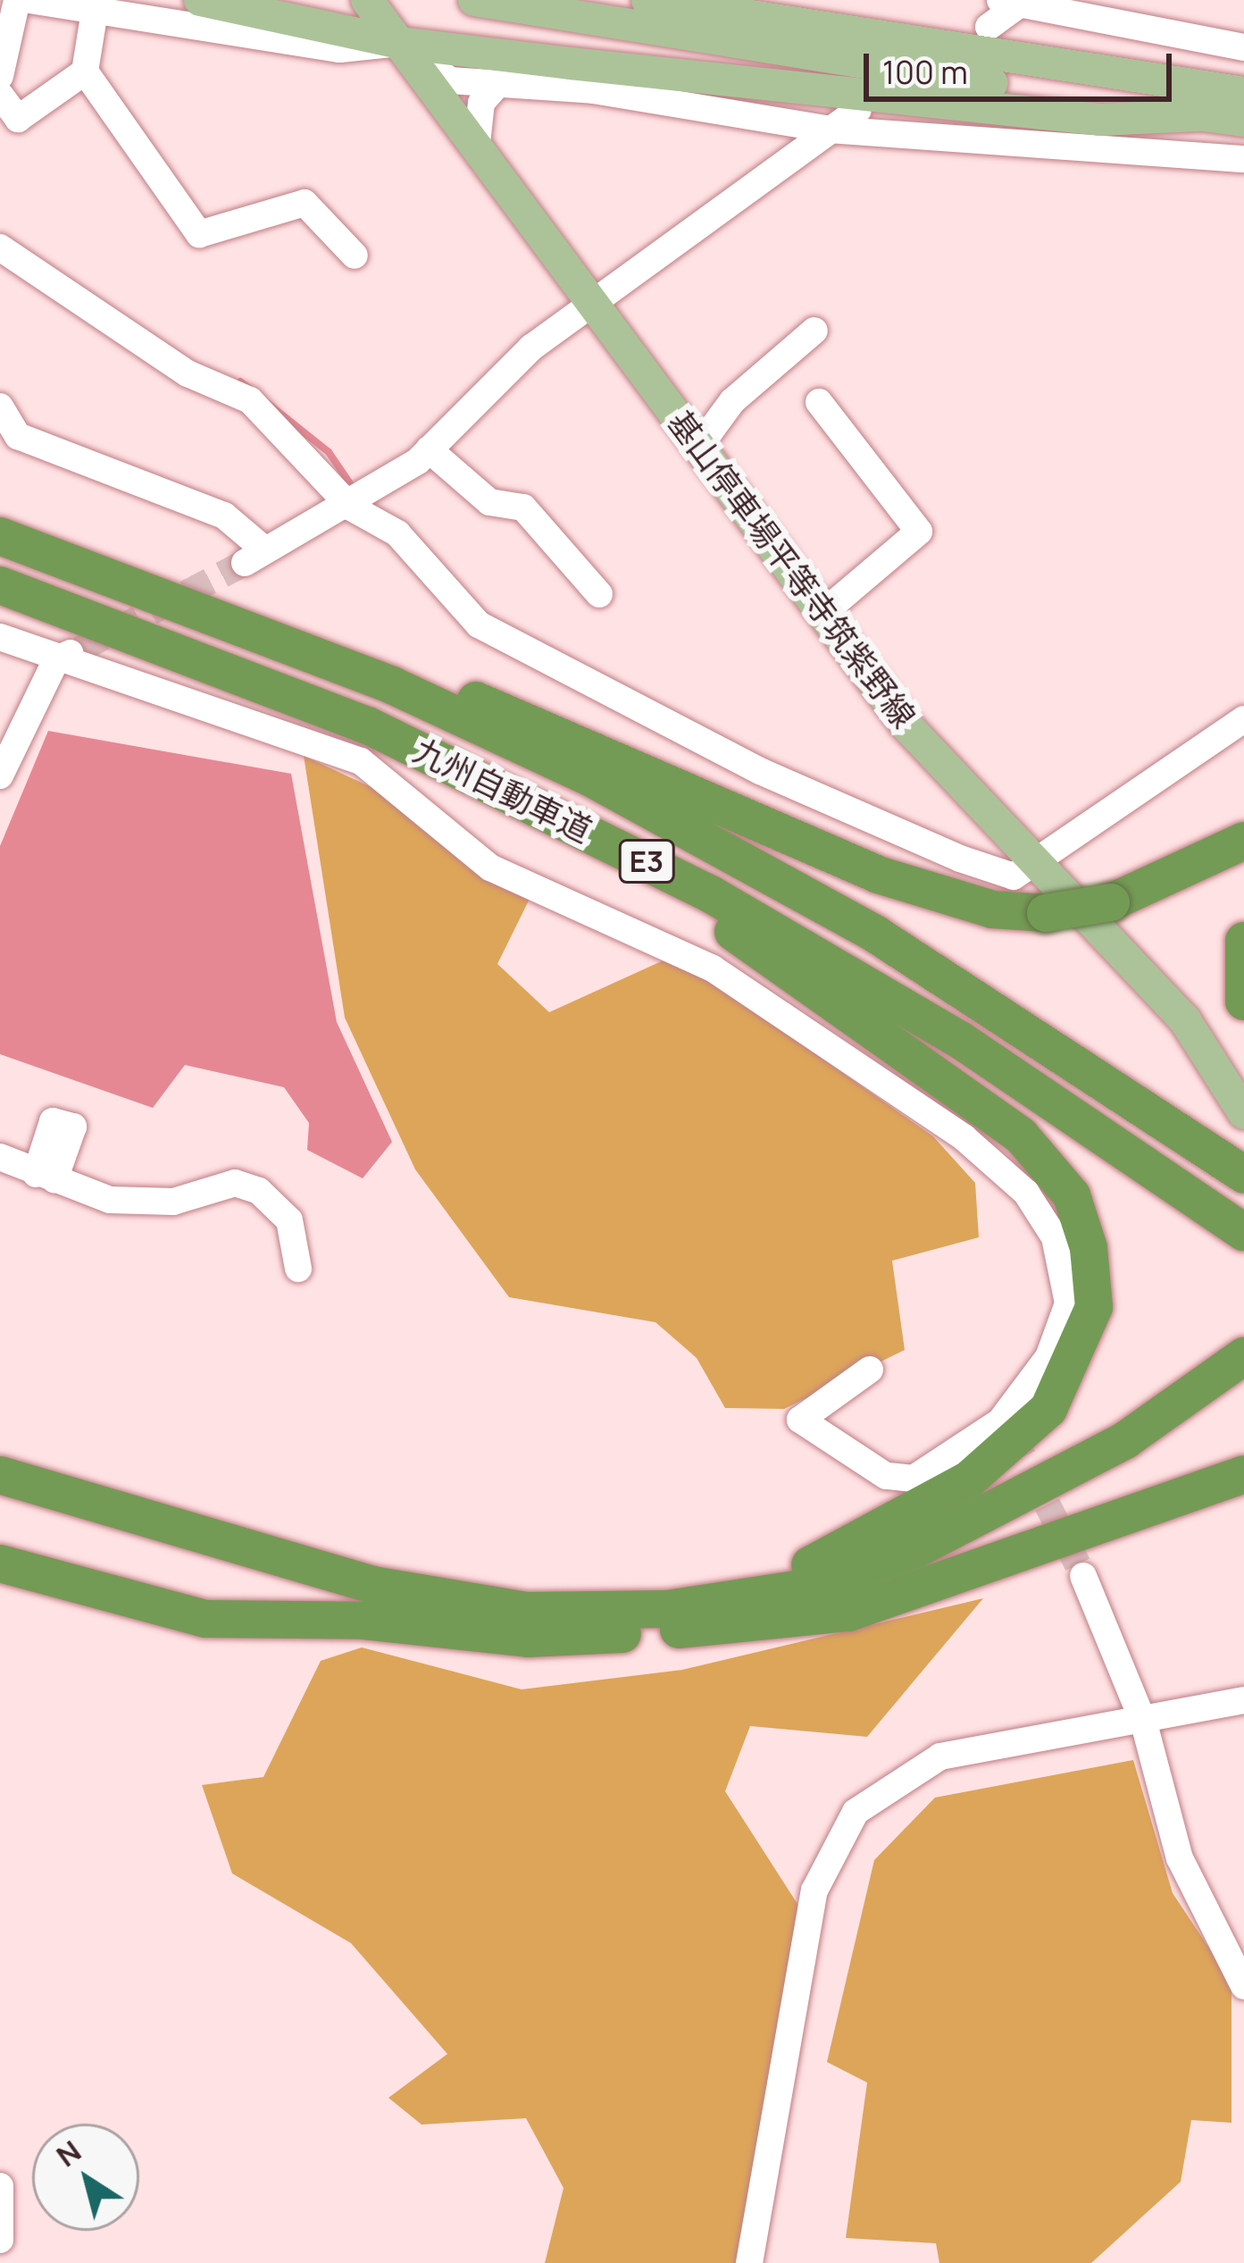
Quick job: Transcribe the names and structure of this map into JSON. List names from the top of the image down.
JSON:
{
  "streets": {
    "highway": ["九州自動車道", "E3"],
    "main road": ["基山停車場平等寺筑紫野線"]
  },
  "scale_bar": "100 m",
  "north": "top left"
}
